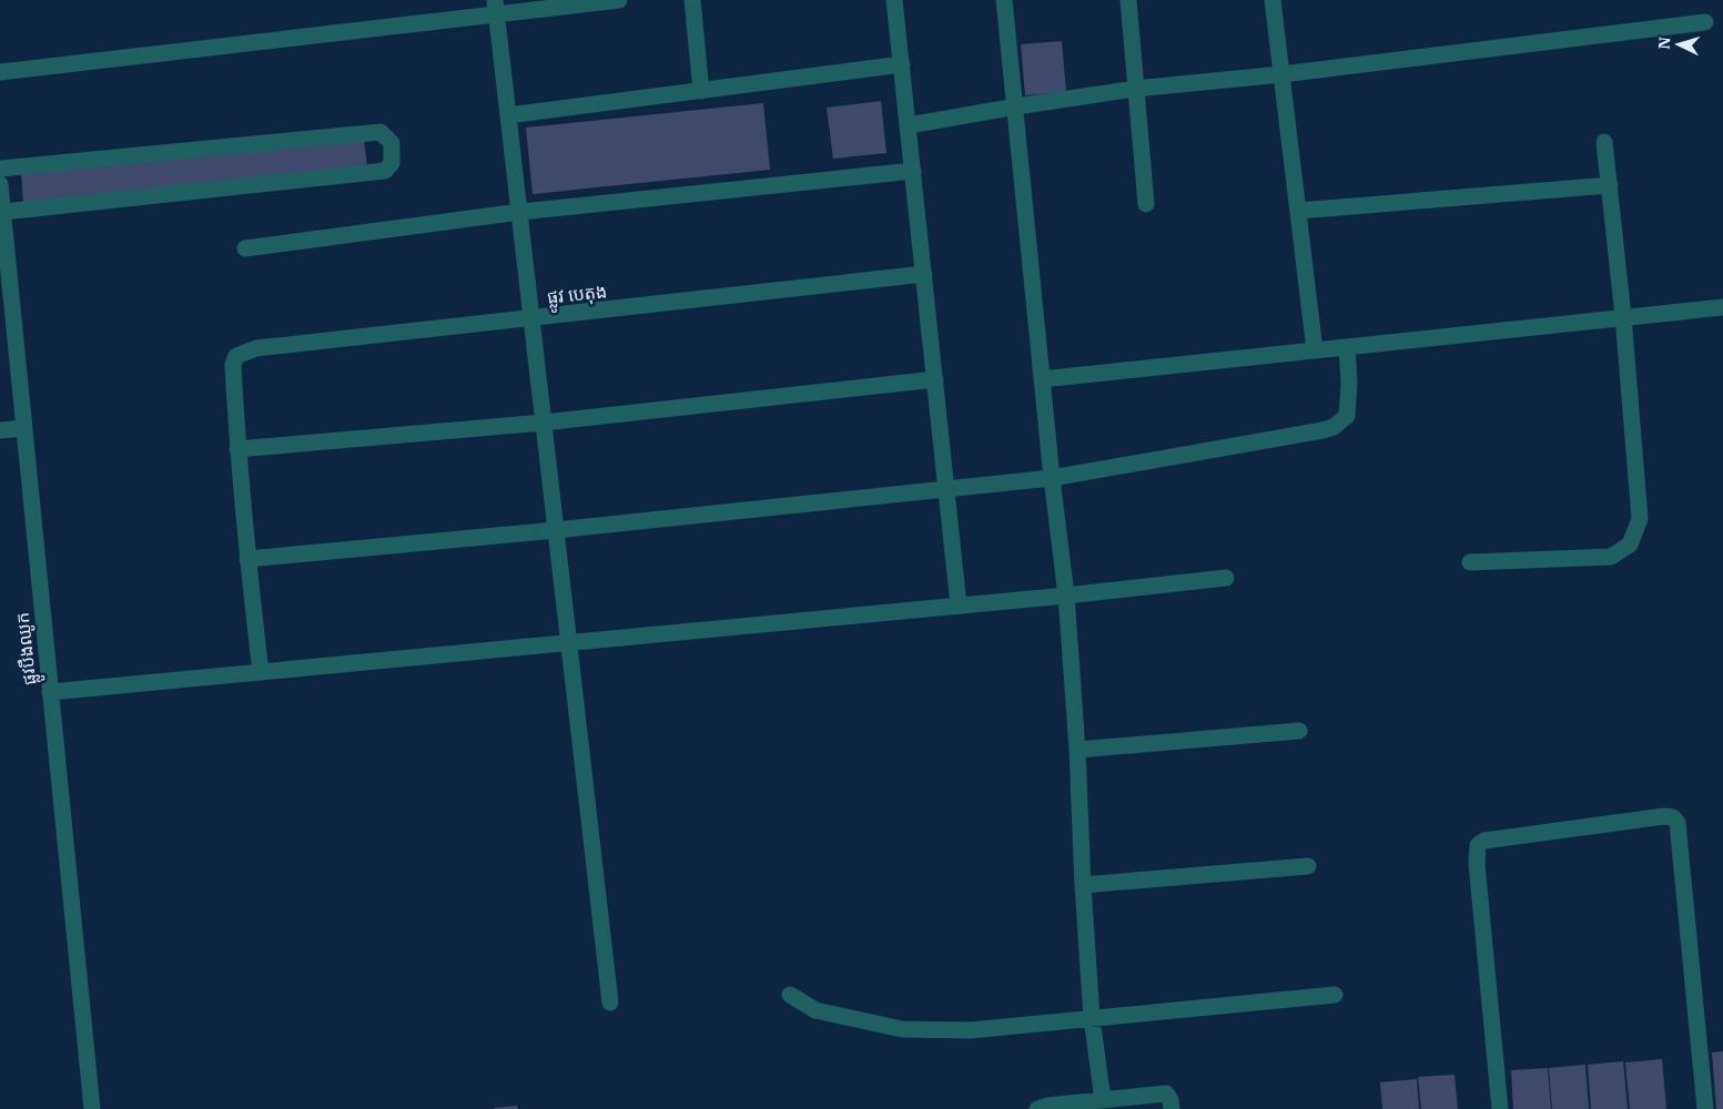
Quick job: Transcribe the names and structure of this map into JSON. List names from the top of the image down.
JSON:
{
  "streets": {
    "street": ["ផ្លូវ បេតុង", "ផ្លូវបឹងឈូក"]
  },
  "north": "left"
}
